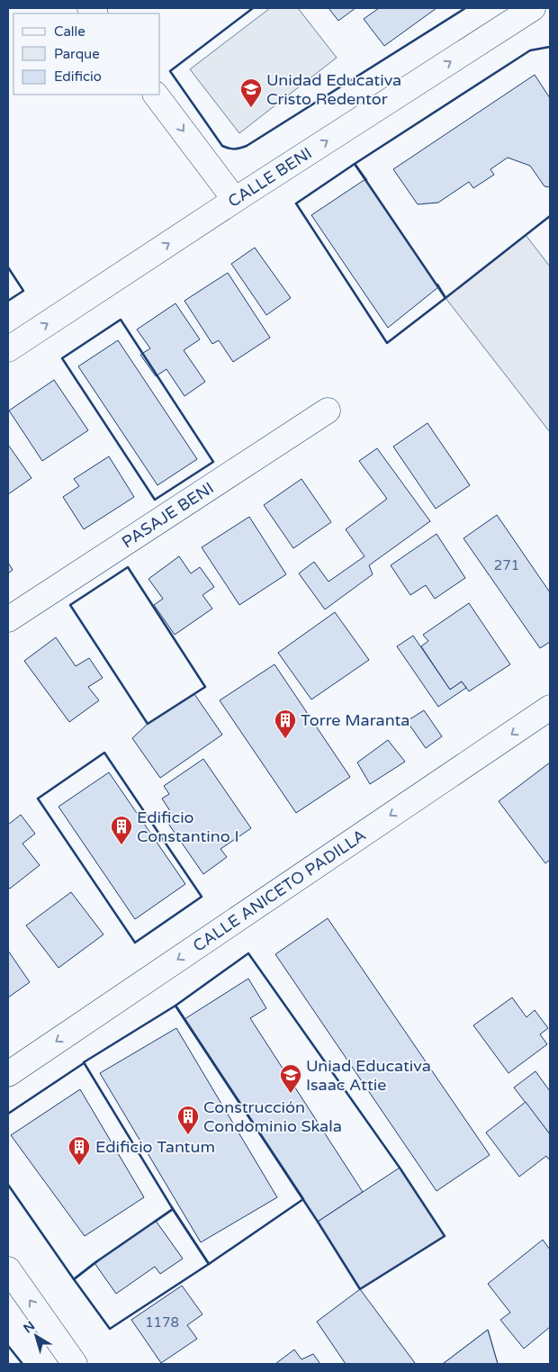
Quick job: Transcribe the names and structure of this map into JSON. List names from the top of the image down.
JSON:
{
  "streets": {
    "main road": ["CALLE BENI", "PASAJE BENI", "CALLE ANICETO PADILLA"]
  },
  "one_way": ["CALLE BENI", "CALLE ANICETO PADILLA"],
  "places": {
    "school or university": ["Unidad Educativa Cristo Redentor", "Uniad Educativa Isaac Attie"],
    "building": [
      "Torre Maranta",
      "Edificio Constantino I",
      "Construcción Condominio Skala",
      "Edificio Tantum"
    ]
  },
  "house_numbers": ["271", "1178"],
  "legend": ["Calle", "Parque", "Edificio"],
  "north": "top left"
}
